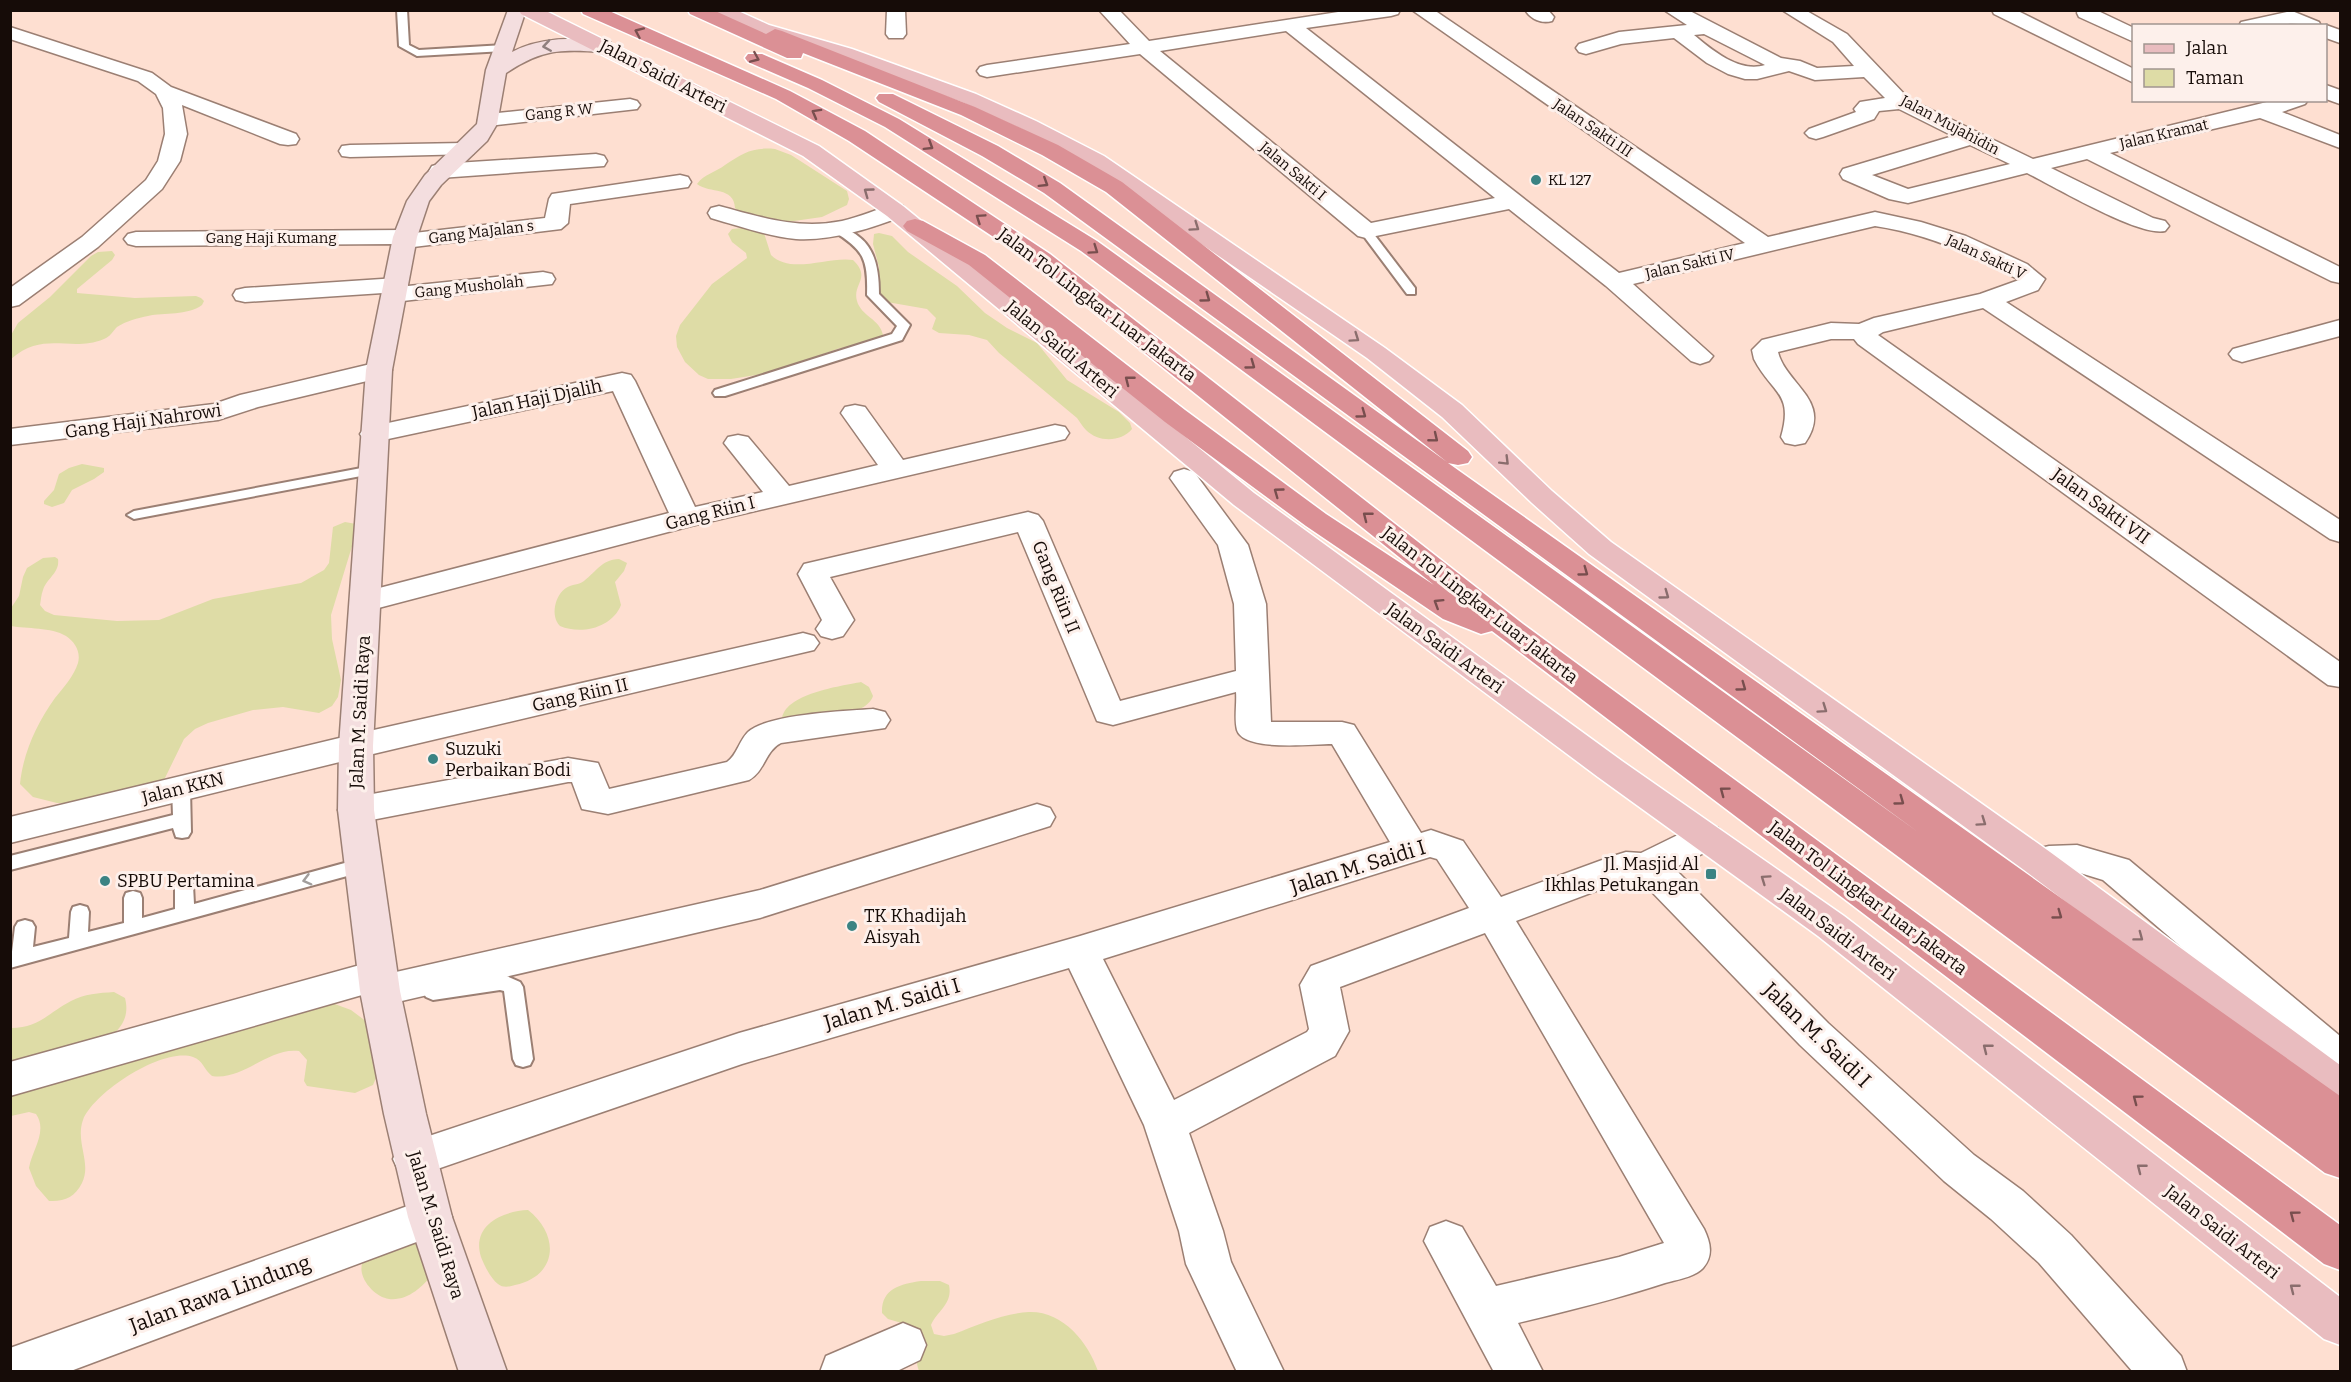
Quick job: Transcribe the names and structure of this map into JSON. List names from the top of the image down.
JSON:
{
  "streets": {
    "highway": ["Jalan Tol Lingkar Luar Jakarta"],
    "main road": ["Jalan Saidi Arteri"],
    "street": [
      "Gang R W",
      "Jalan Mujahidin",
      "Jalan Sakti III",
      "Jalan Kramat",
      "Jalan Sakti I",
      "Gang MaJalan s",
      "Gang Haji Kumang",
      "Jalan Sakti V",
      "Jalan Sakti IV",
      "Gang Musholah",
      "Jalan Haji Djalih",
      "Gang Haji Nahrowi",
      "Jalan Sakti VII",
      "Gang Riin I",
      "Gang Riin II",
      "Jalan M. Saidi Raya",
      "Jalan KKN",
      "Jalan M. Saidi I",
      "Jalan Rawa Lindung"
    ]
  },
  "crossings": [
    ["Gang R W", "Jalan M. Saidi Raya"],
    ["Jalan Mujahidin", "Jalan Kramat"],
    ["Jalan Sakti III", "Jalan Sakti V"],
    ["Jalan Sakti III", "Jalan Sakti IV"],
    ["Gang MaJalan s", "Gang Haji Kumang"],
    ["Gang MaJalan s", "Jalan M. Saidi Raya"],
    ["Gang Haji Kumang", "Jalan M. Saidi Raya"],
    ["Jalan Sakti V", "Jalan Sakti IV"],
    ["Jalan Sakti V", "Jalan Sakti VII"],
    ["Gang Musholah", "Jalan M. Saidi Raya"],
    ["Jalan Haji Djalih", "Gang Riin I"],
    ["Jalan Haji Djalih", "Jalan M. Saidi Raya"],
    ["Gang Haji Nahrowi", "Jalan M. Saidi Raya"],
    ["Gang Riin I", "Jalan M. Saidi Raya"],
    ["Gang Riin II", "Jalan M. Saidi Raya"],
    ["Gang Riin II", "Jalan KKN"],
    ["Jalan M. Saidi Raya", "Jalan KKN"],
    ["Jalan M. Saidi Raya", "Jalan M. Saidi I"],
    ["Jalan M. Saidi Raya", "Jalan Rawa Lindung"]
  ],
  "places": {
    "other": [
      "KL 127",
      "Suzuki Perbaikan Bodi",
      "SPBU Pertamina",
      "TK Khadijah Aisyah"
    ],
    "transit": ["Jl. Masjid Al Ikhlas Petukangan"]
  },
  "legend": ["Jalan", "Taman"]
}
